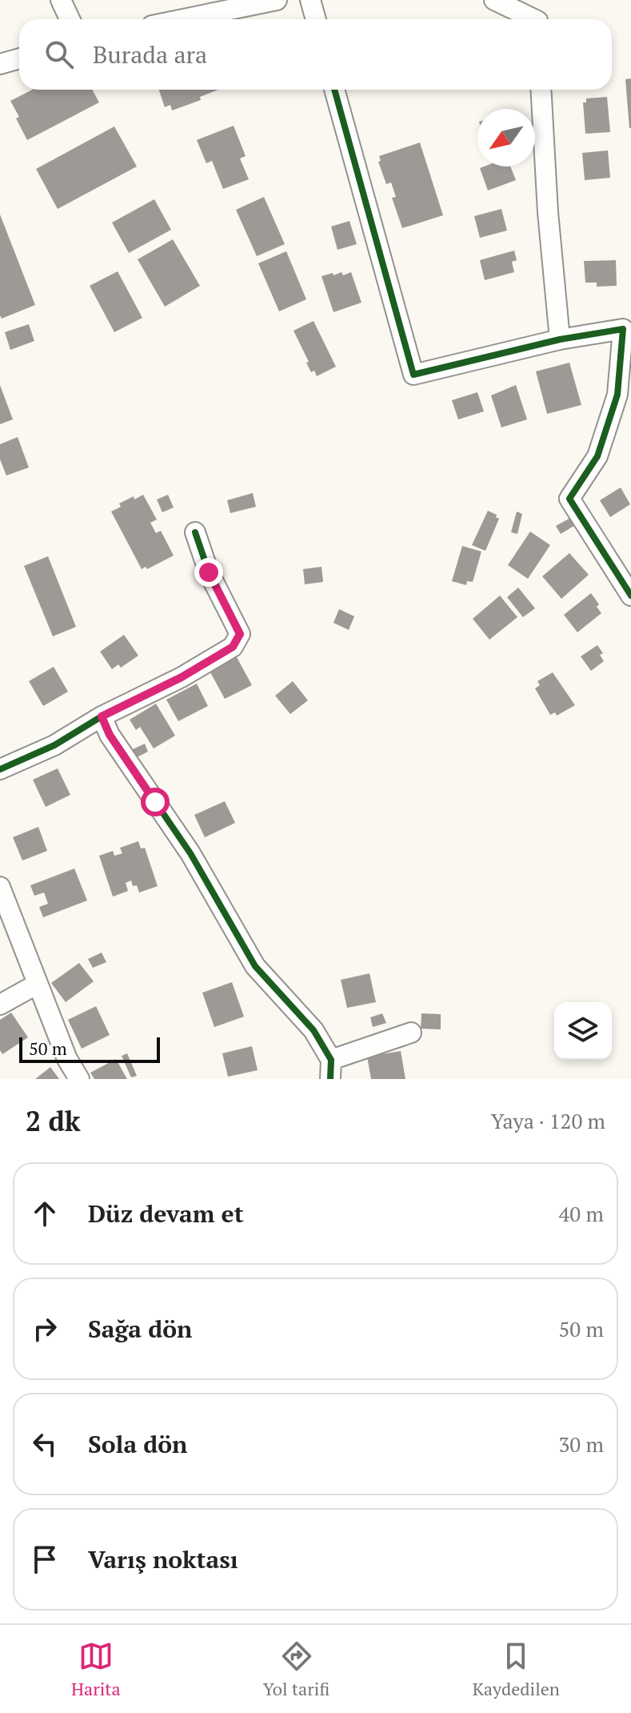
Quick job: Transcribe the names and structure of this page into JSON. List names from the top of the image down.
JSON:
{
  "scale_bar": "50 m",
  "north": "bottom left",
  "page": {
    "search": "Burada ara",
    "scale": "50 m",
    "heading": ["2 dk", "Yaya · 120 m"],
    "list": [
      ["Düz devam et", "40 m"],
      ["Sağa dön", "50 m"],
      ["Sola dön", "30 m"],
      "Varış noktası"
    ],
    "nav": ["Harita", "Yol tarifi", "Kaydedilen"]
  }
}
